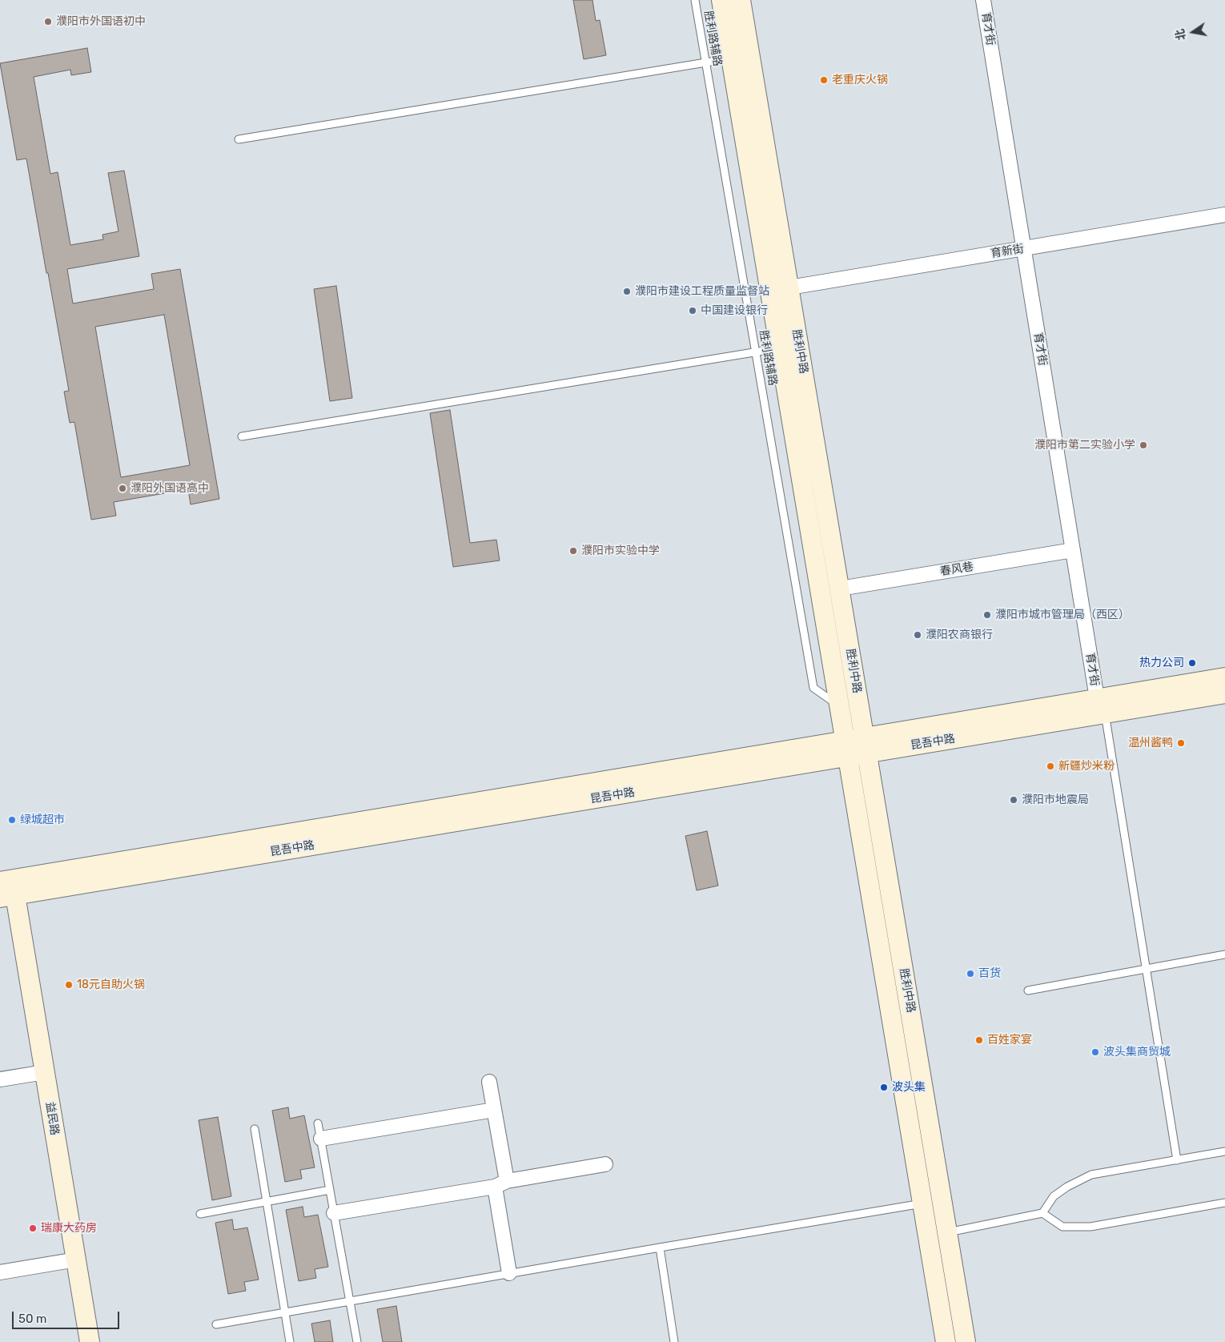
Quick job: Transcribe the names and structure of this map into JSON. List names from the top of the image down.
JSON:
{
  "streets": {
    "main road": ["胜利中路", "昆吾中路", "益民路"],
    "street": ["育才街", "育新街", "春风巷"],
    "lane": ["胜利路辅路"]
  },
  "crossings": [
    ["育才街", "育新街"],
    ["育才街", "春风巷"],
    ["育才街", "昆吾中路"],
    ["胜利路辅路", "胜利中路"],
    ["育新街", "胜利中路"],
    ["胜利中路", "春风巷"],
    ["胜利中路", "昆吾中路"],
    ["昆吾中路", "益民路"]
  ],
  "places": [
    "濮阳市外国语初中",
    "老重庆火锅",
    "濮阳市建设工程质量监督站",
    "中国建设银行",
    "濮阳市第二实验小学",
    "濮阳外国语高中",
    "濮阳市实验中学",
    "濮阳市城市管理局（西区）",
    "濮阳农商银行",
    "热力公司",
    "温州酱鸭",
    "新疆炒米粉",
    "濮阳市地震局",
    "绿城超市",
    "百货",
    "18元自助火锅",
    "百姓家宴",
    "波头集商贸城",
    "波头集",
    "瑞康大药房"
  ],
  "scale_bar": "50 m",
  "north": "left"
}
